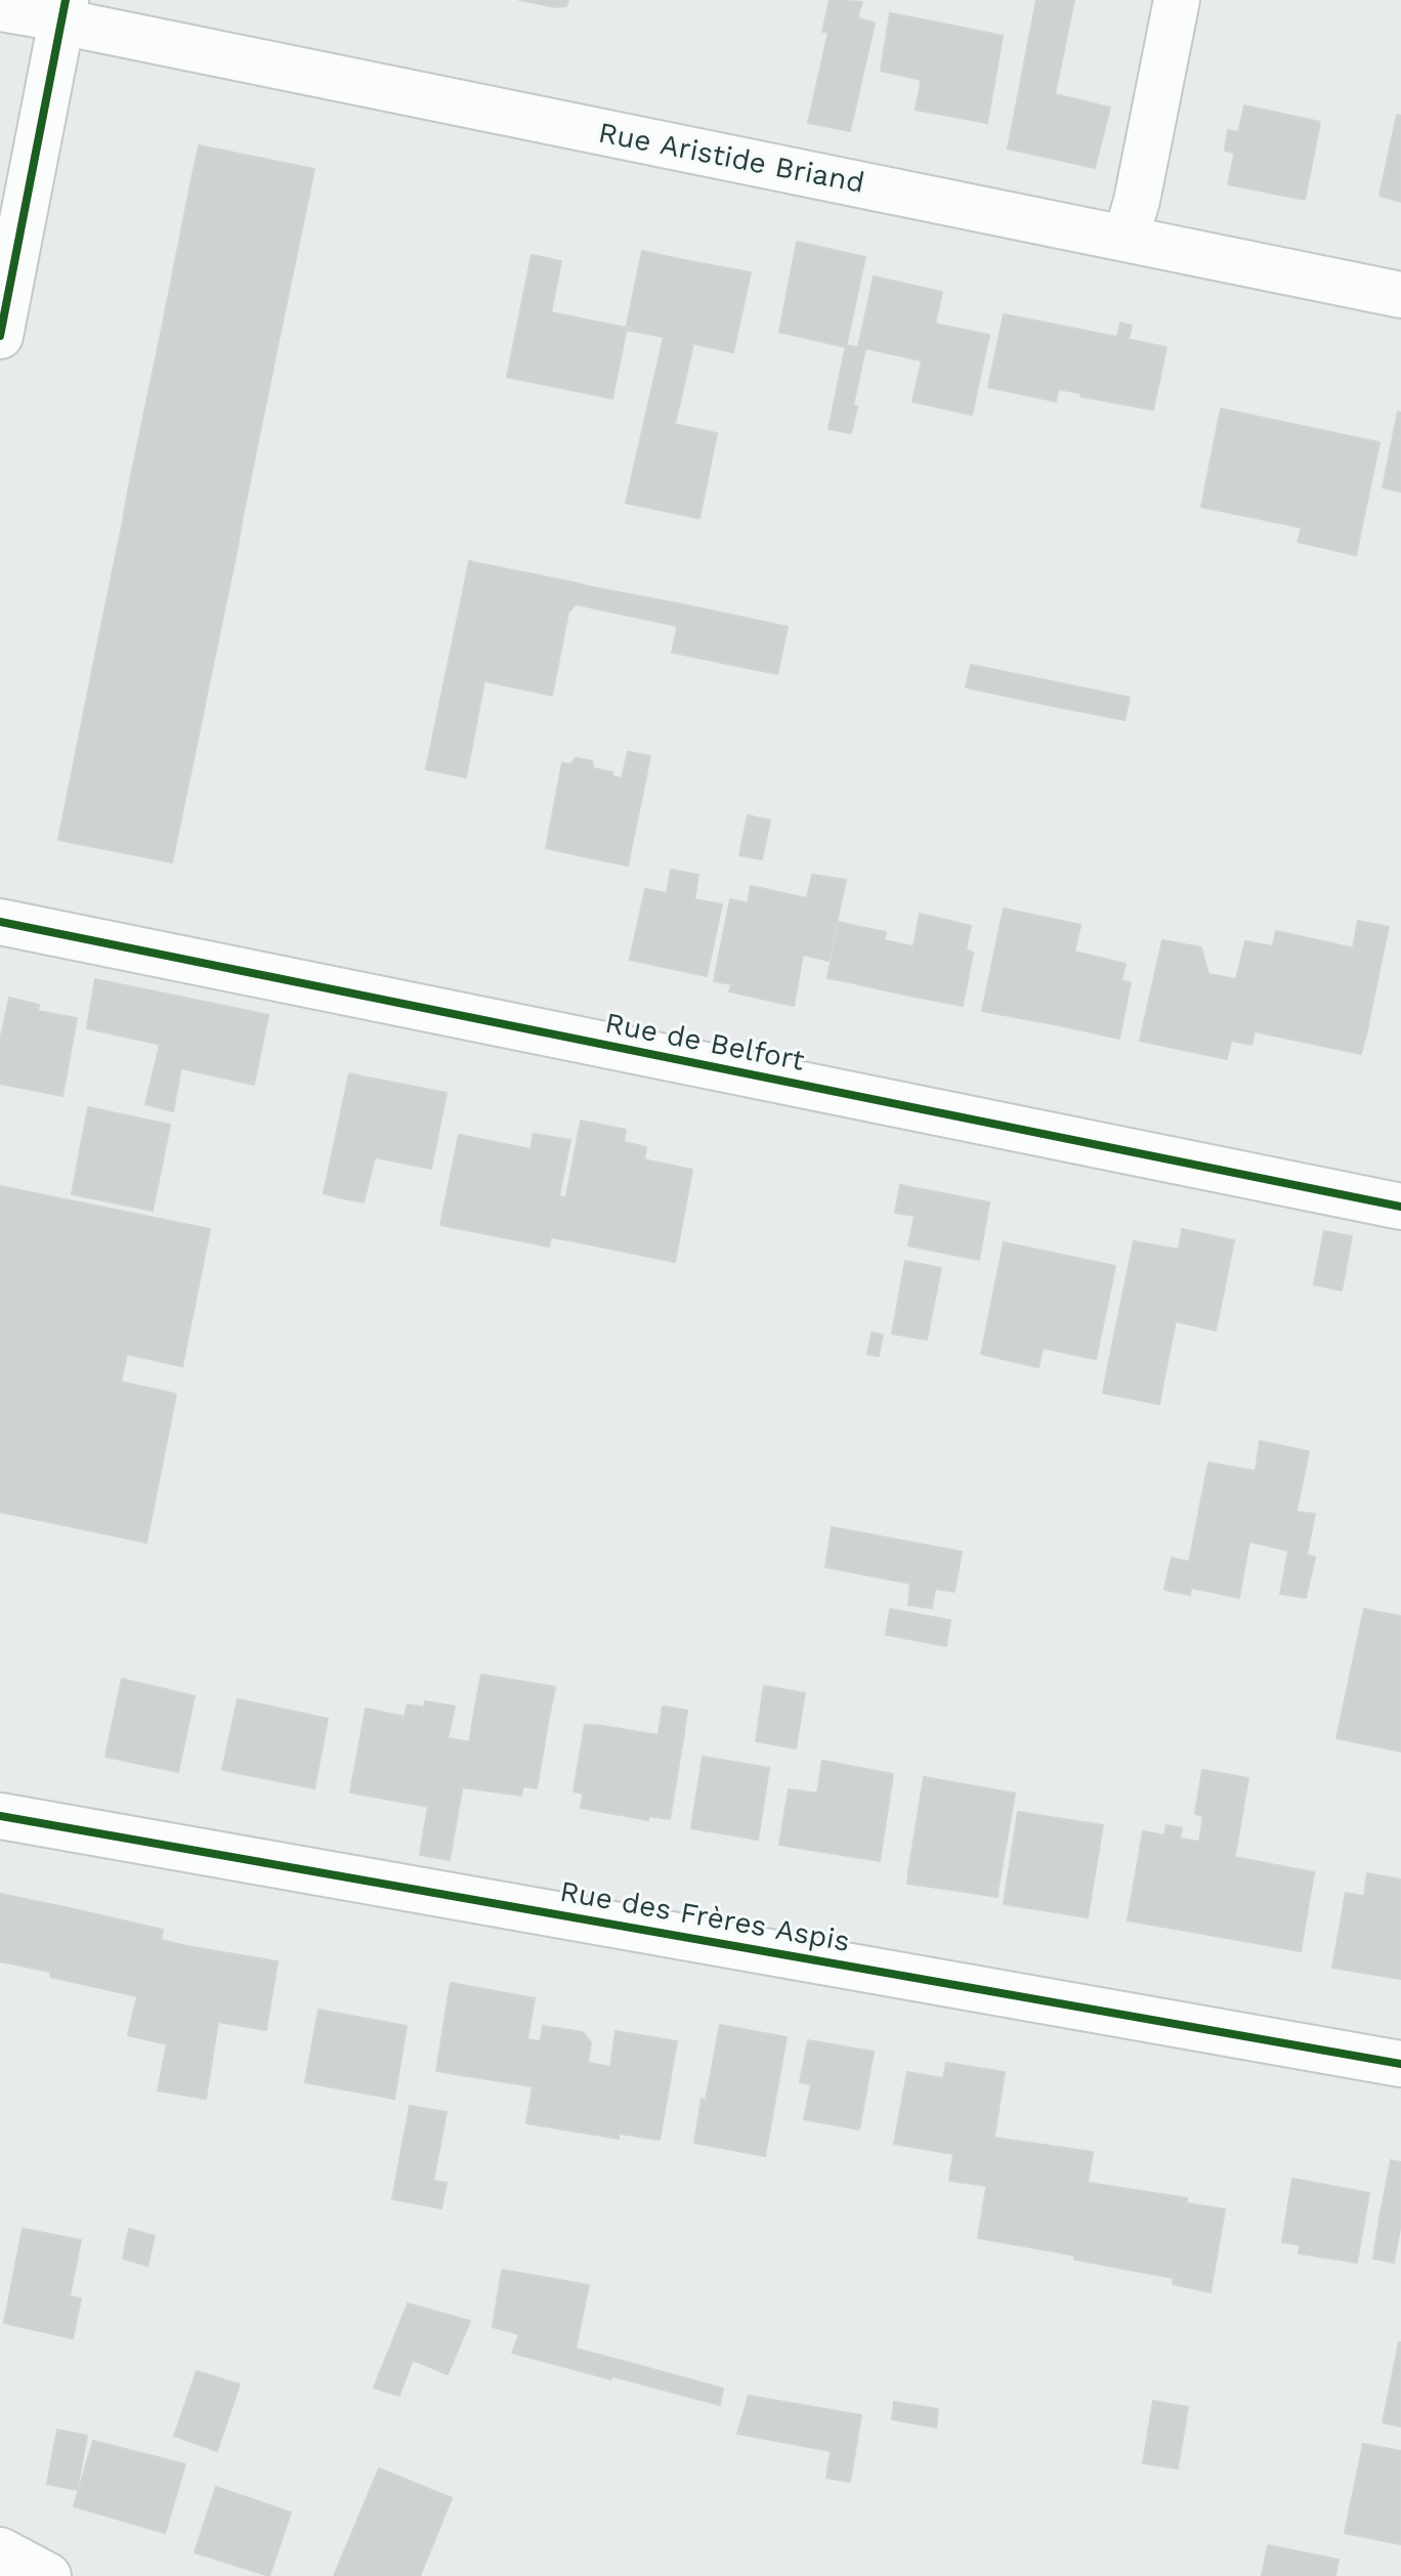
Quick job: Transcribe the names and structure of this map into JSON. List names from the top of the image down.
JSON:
{
  "streets": {
    "street": ["Rue Aristide Briand", "Rue de Belfort", "Rue des Frères Aspis"]
  }
}
